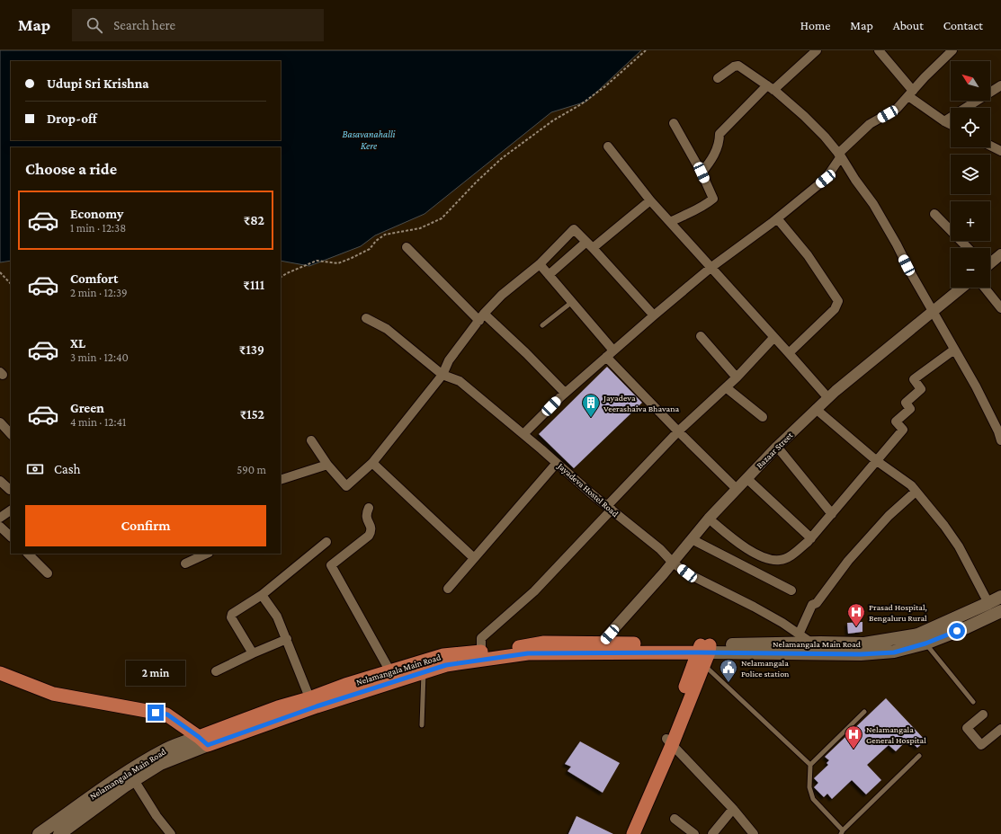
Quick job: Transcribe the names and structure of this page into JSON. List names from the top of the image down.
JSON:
{
  "streets": {
    "main road": ["Nelamangala Main Road"],
    "street": ["Bazaar Street", "Jayadeva Hostel Road"]
  },
  "crossings": [
    ["Bazaar Street", "Jayadeva Hostel Road"],
    ["Bazaar Street", "Nelamangala Main Road"],
    ["Jayadeva Hostel Road", "Nelamangala Main Road"]
  ],
  "water": ["Basavanahalli Kere"],
  "places": {
    "building": ["Jayadeva Veerashaiva Bhavana"],
    "hospital": ["Prasad Hospital, Bengaluru Rural", "Nelamangala General Hospital"],
    "public building": ["Nelamangala Police station"]
  },
  "north": "top left",
  "page": {
    "header": "Map",
    "search": "Search here",
    "nav": [
      "Home",
      "Map",
      "About",
      "Contact"
    ],
    "map_buttons": ["+", "−"],
    "banner": ["Udupi Sri Krishna", "Drop-off"],
    "heading": "Choose a ride",
    "list": [
      {
        "name": "Economy",
        "note": "1 min · 12:38",
        "value": "₹82"
      },
      {
        "name": "Comfort",
        "note": "2 min · 12:39",
        "value": "₹111"
      },
      {
        "name": "XL",
        "note": "3 min · 12:40",
        "value": "₹139"
      },
      {
        "name": "Green",
        "note": "4 min · 12:41",
        "value": "₹152"
      }
    ],
    "pay": ["Cash", "590 m"],
    "buttons": "Confirm",
    "bubble": "2 min"
  }
}
